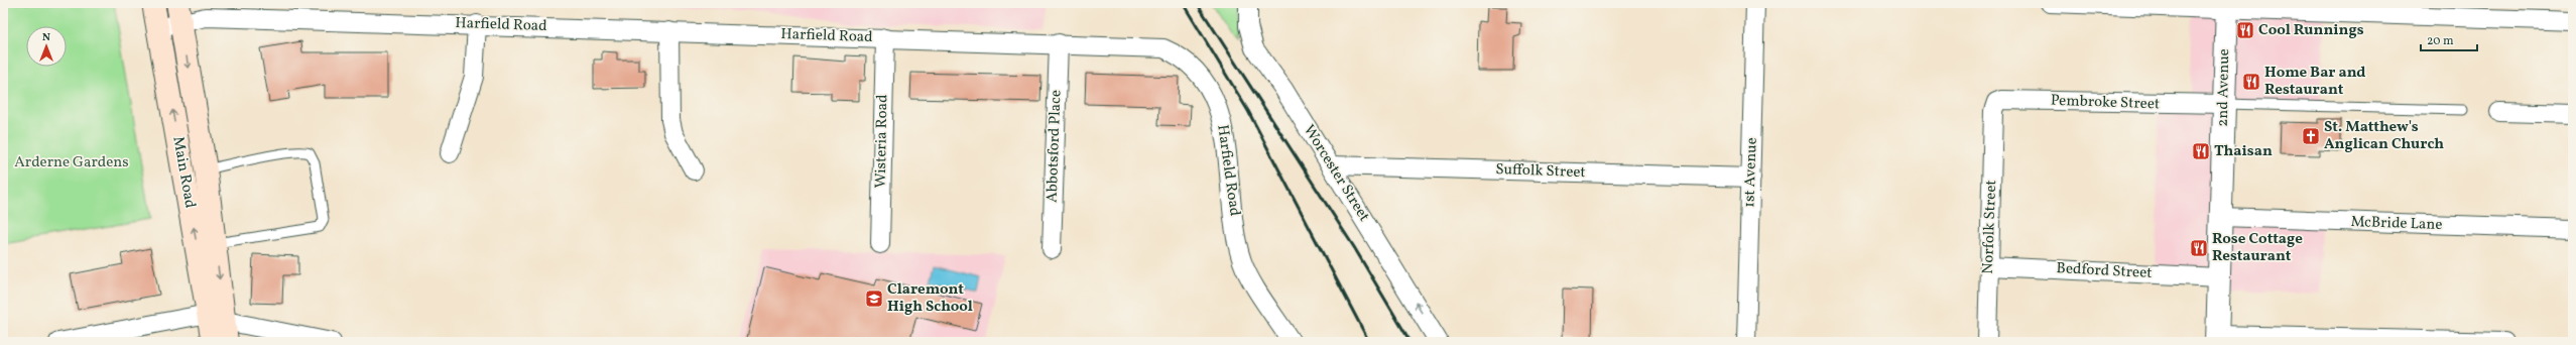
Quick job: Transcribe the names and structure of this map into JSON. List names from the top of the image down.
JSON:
{
  "streets": {
    "main road": ["Main Road"],
    "street": [
      "Harfield Road",
      "2nd Avenue",
      "Pembroke Street",
      "Wisteria Road",
      "Abbotsford Place",
      "Suffolk Street",
      "1st Avenue",
      "Worcester Street",
      "McBride Lane",
      "Norfolk Street",
      "Bedford Street"
    ]
  },
  "crossings": [
    ["Harfield Road", "Wisteria Road"],
    ["Harfield Road", "Abbotsford Place"],
    ["Harfield Road", "Main Road"],
    ["2nd Avenue", "Pembroke Street"],
    ["2nd Avenue", "McBride Lane"],
    ["2nd Avenue", "Bedford Street"],
    ["Pembroke Street", "Norfolk Street"],
    ["Suffolk Street", "1st Avenue"],
    ["Suffolk Street", "Worcester Street"],
    ["Norfolk Street", "Bedford Street"]
  ],
  "one_way": ["Worcester Street"],
  "parks": ["Arderne Gardens"],
  "places": {
    "restaurant": [
      "Cool Runnings",
      "Home Bar and Restaurant",
      "Thaisan",
      "Rose Cottage Restaurant"
    ],
    "church": ["St. Matthew's Anglican Church"],
    "school or university": ["Claremont High School"]
  },
  "scale_bar": "20 m",
  "north": "top"
}
